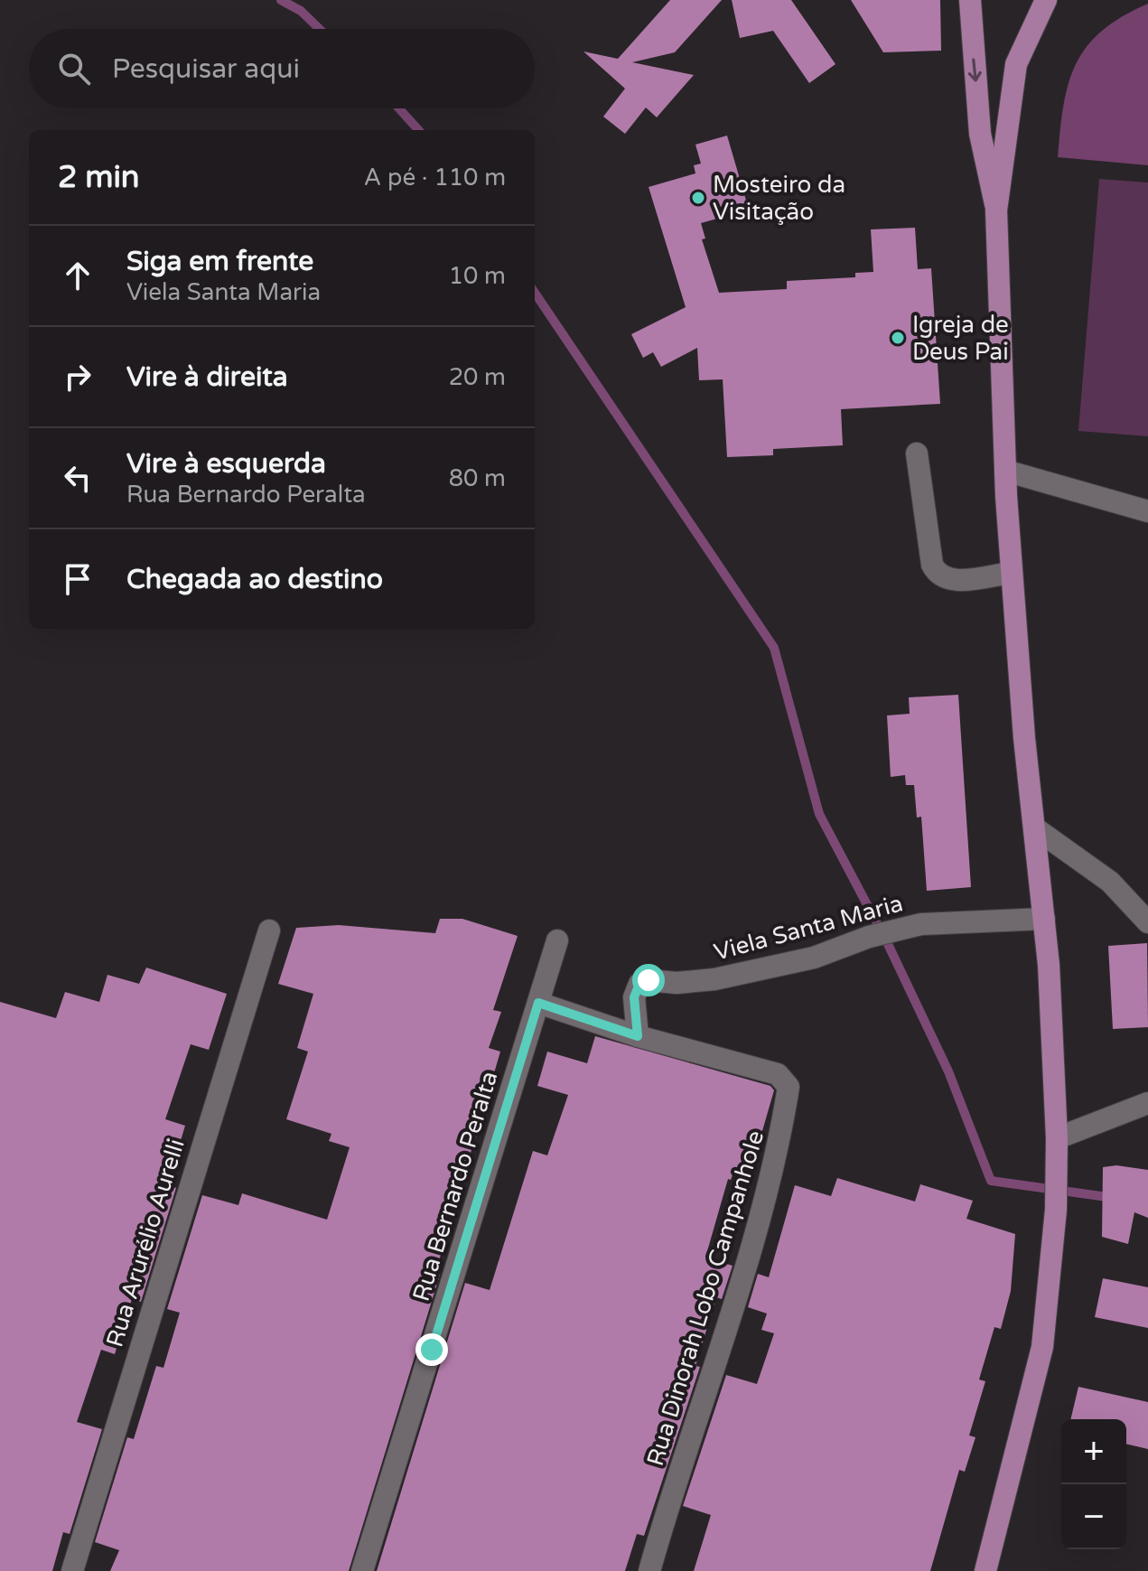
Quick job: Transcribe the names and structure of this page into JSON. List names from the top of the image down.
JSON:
{
  "streets": {
    "street": [
      "Viela Santa Maria",
      "Rua Bernardo Peralta",
      "Rua Arurélio Aurelli",
      "Rua Dinorah Lobo Campanhole"
    ]
  },
  "crossings": [
    ["Viela Santa Maria", "Rua Dinorah Lobo Campanhole"],
    ["Rua Bernardo Peralta", "Rua Dinorah Lobo Campanhole"]
  ],
  "places": ["Mosteiro da Visitação", "Igreja de Deus Pai"],
  "page": {
    "search": "Pesquisar aqui",
    "heading": ["2 min", "A pé · 110 m"],
    "list": [
      ["Siga em frente", "Viela Santa Maria", "10 m"],
      ["Vire à direita", "20 m"],
      ["Vire à esquerda", "Rua Bernardo Peralta", "80 m"],
      "Chegada ao destino"
    ],
    "map_buttons": ["+", "−"]
  }
}
